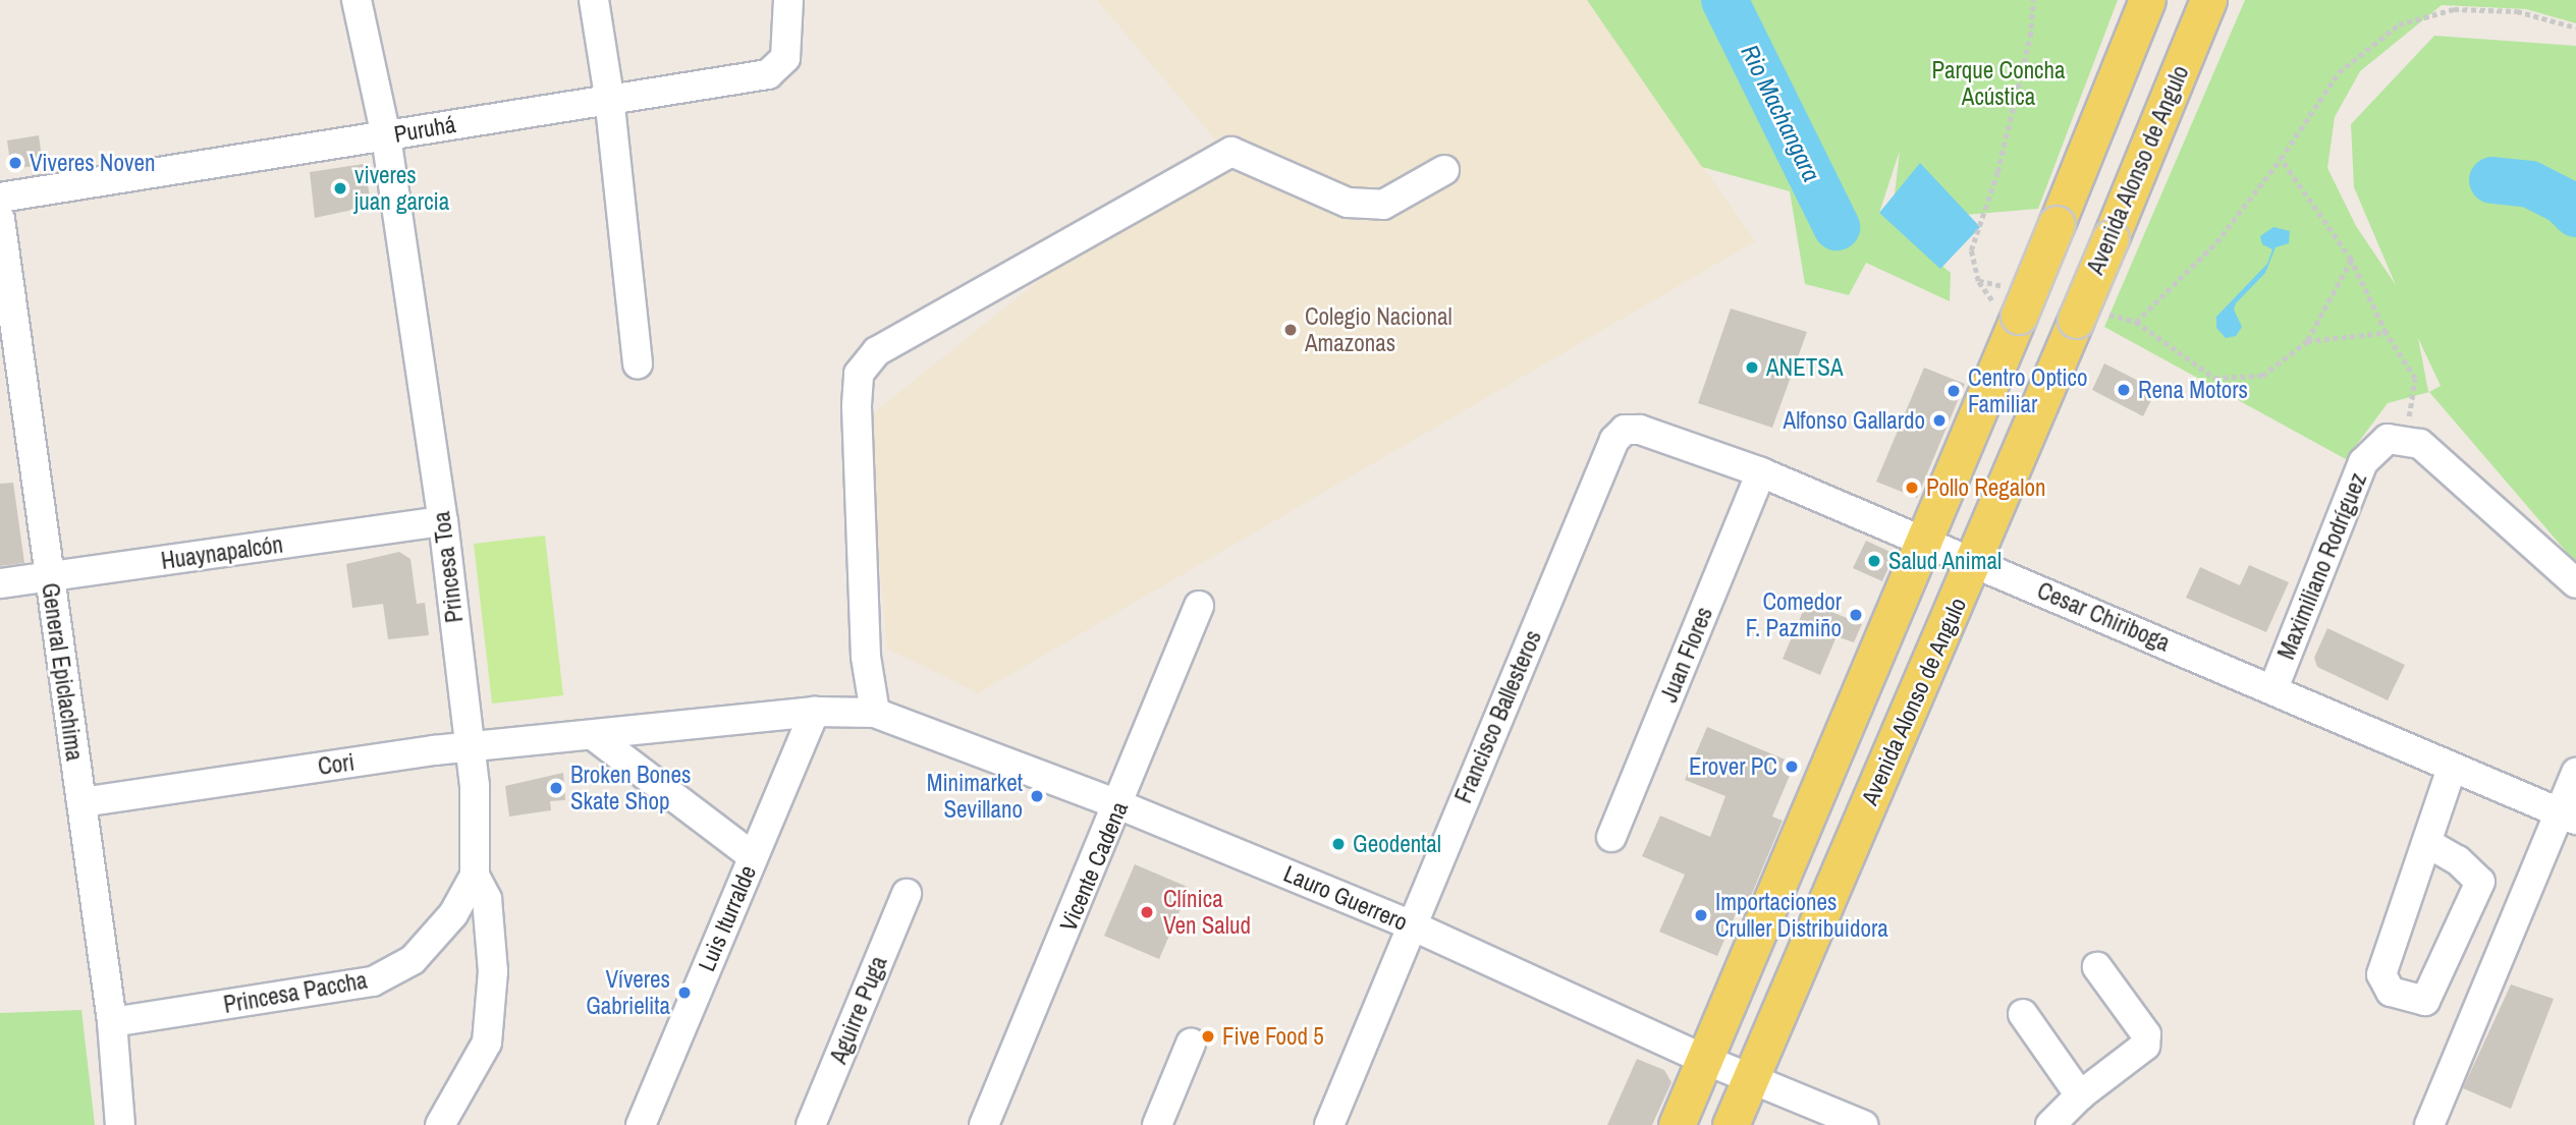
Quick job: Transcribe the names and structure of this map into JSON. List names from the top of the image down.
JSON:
{
  "streets": {
    "main road": ["Avenida Alonso de Angulo"],
    "street": [
      "Puruhá",
      "Huaynapalcón",
      "Maximiliano Rodríguez",
      "Princesa Toa",
      "Cesar Chiriboga",
      "Juan Flores",
      "General Epiclachima",
      "Francisco Ballesteros",
      "Cori",
      "Vicente Cadena",
      "Lauro Guerrero",
      "Luis Iturralde",
      "Princesa Paccha",
      "Aguirre Puga"
    ]
  },
  "crossings": [
    ["Puruhá", "Princesa Toa"],
    ["Avenida Alonso de Angulo", "Cesar Chiriboga"],
    ["Avenida Alonso de Angulo", "Lauro Guerrero"],
    ["Huaynapalcón", "Princesa Toa"],
    ["Huaynapalcón", "General Epiclachima"],
    ["Maximiliano Rodríguez", "Cesar Chiriboga"],
    ["Princesa Toa", "Cori"],
    ["Princesa Toa", "Princesa Paccha"],
    ["Cesar Chiriboga", "Juan Flores"],
    ["Cesar Chiriboga", "Francisco Ballesteros"],
    ["General Epiclachima", "Cori"],
    ["General Epiclachima", "Princesa Paccha"],
    ["Francisco Ballesteros", "Lauro Guerrero"],
    ["Cori", "Lauro Guerrero"],
    ["Cori", "Luis Iturralde"],
    ["Vicente Cadena", "Lauro Guerrero"],
    ["Lauro Guerrero", "Luis Iturralde"]
  ],
  "water": ["Rio Machangara"],
  "parks": ["Parque Concha Acústica"],
  "places": [
    "Viveres Noven",
    "viveres juan garcia",
    "Colegio Nacional Amazonas",
    "ANETSA",
    "Rena Motors",
    "Centro Optico Familiar",
    "Alfonso Gallardo",
    "Pollo Regalon",
    "Salud Animal",
    "Comedor F. Pazmiño",
    "Erover PC",
    "Broken Bones Skate Shop",
    "Minimarket Sevillano",
    "Geodental",
    "Clínica Ven Salud",
    "Importaciones Cruller Distribuidora",
    "Víveres Gabrielita",
    "Five Food 5"
  ]
}
